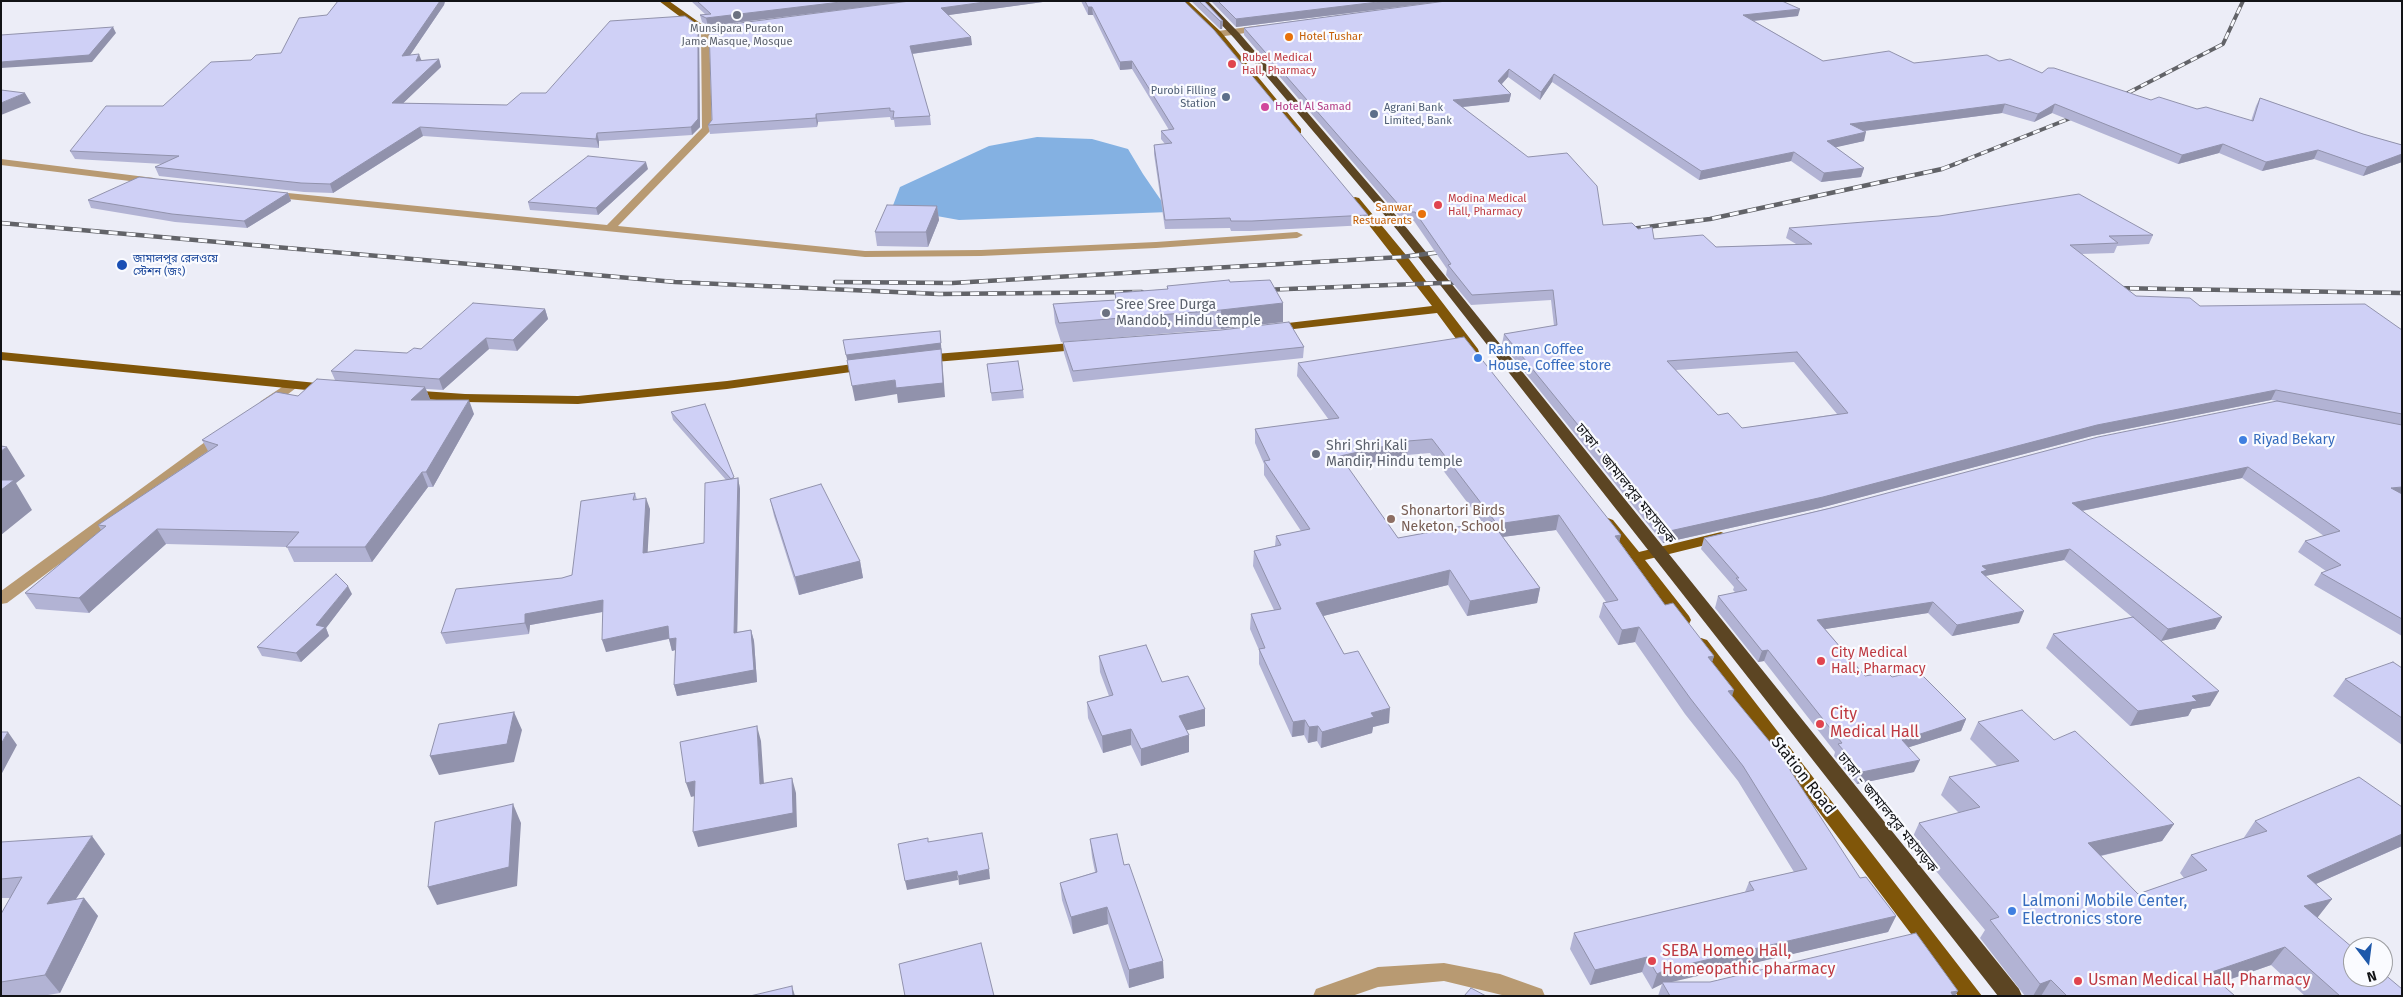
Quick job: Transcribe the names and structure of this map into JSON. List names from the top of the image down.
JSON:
{
  "streets": {
    "highway": ["ঢাকা - জামালপুর মহাসড়ক"],
    "main road": ["Station Road"]
  },
  "places": [
    "Munsipara Puraton Jame Masque, Mosque",
    "Hotel Tushar",
    "Rubel Medical Hall, Pharmacy",
    "Purobi Filling Station",
    "Hotel Al Samad",
    "Agrani Bank Limited, Bank",
    "Modina Medical Hall, Pharmacy",
    "Sanwar Restuarents",
    "জামালপুর রেলওয়ে স্টেশন (জং)",
    "Sree Sree Durga Mandob, Hindu temple",
    "Rahman Coffee House, Coffee store",
    "Riyad Bekary",
    "Shri Shri Kali Mandir, Hindu temple",
    "Shonartori Birds Neketon, School",
    "City Medical Hall, Pharmacy",
    "City Medical Hall",
    "Lalmoni Mobile Center, Electronics store",
    "SEBA Homeo Hall, Homeopathic pharmacy",
    "Usman Medical Hall, Pharmacy"
  ],
  "north": "bottom"
}
